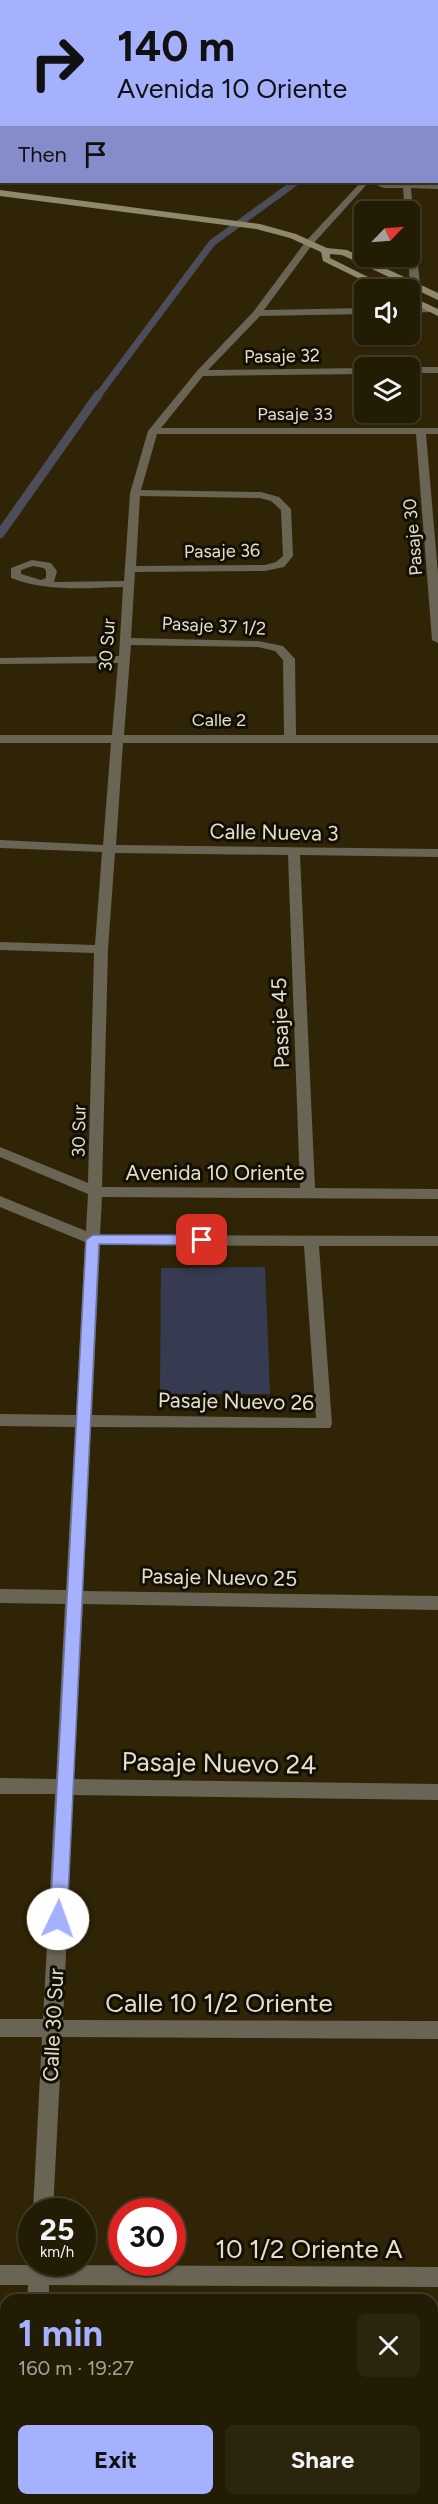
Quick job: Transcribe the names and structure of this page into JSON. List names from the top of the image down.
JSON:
{
  "streets": {
    "street": [
      "Pasaje 32",
      "Pasaje 33",
      "Pasaje 30",
      "Pasaje 36",
      "Pasaje 37 1/2",
      "30 Sur",
      "Calle 2",
      "Calle Nueva 3",
      "Pasaje 45",
      "Avenida 10 Oriente",
      "Pasaje Nuevo 26",
      "Pasaje Nuevo 25",
      "Pasaje Nuevo 24",
      "Calle 10 1/2 Oriente",
      "Calle 30 Sur",
      "10 1/2 Oriente A"
    ]
  },
  "crossings": [
    ["Pasaje 32", "30 Sur"],
    ["Pasaje 33", "Pasaje 30"],
    ["Pasaje 33", "30 Sur"],
    ["Pasaje 36", "30 Sur"],
    ["Pasaje 37 1/2", "30 Sur"],
    ["Pasaje 37 1/2", "Calle 2"],
    ["30 Sur", "Calle 2"],
    ["30 Sur", "Calle Nueva 3"],
    ["30 Sur", "Avenida 10 Oriente"],
    ["30 Sur", "Calle 30 Sur"],
    ["Calle Nueva 3", "Pasaje 45"],
    ["Pasaje 45", "Avenida 10 Oriente"],
    ["Avenida 10 Oriente", "Calle 30 Sur"],
    ["Pasaje Nuevo 26", "Calle 30 Sur"],
    ["Pasaje Nuevo 25", "Calle 30 Sur"],
    ["Pasaje Nuevo 24", "Calle 30 Sur"],
    ["Calle 10 1/2 Oriente", "Calle 30 Sur"]
  ],
  "north": "top right",
  "page": {
    "turn": ["140 m", "Avenida 10 Oriente"],
    "then": "Then",
    "speed": "25 km/h",
    "limit": "30",
    "heading": ["1 min", "160 m · 19:27"],
    "buttons": ["Exit", "Share"]
  }
}
